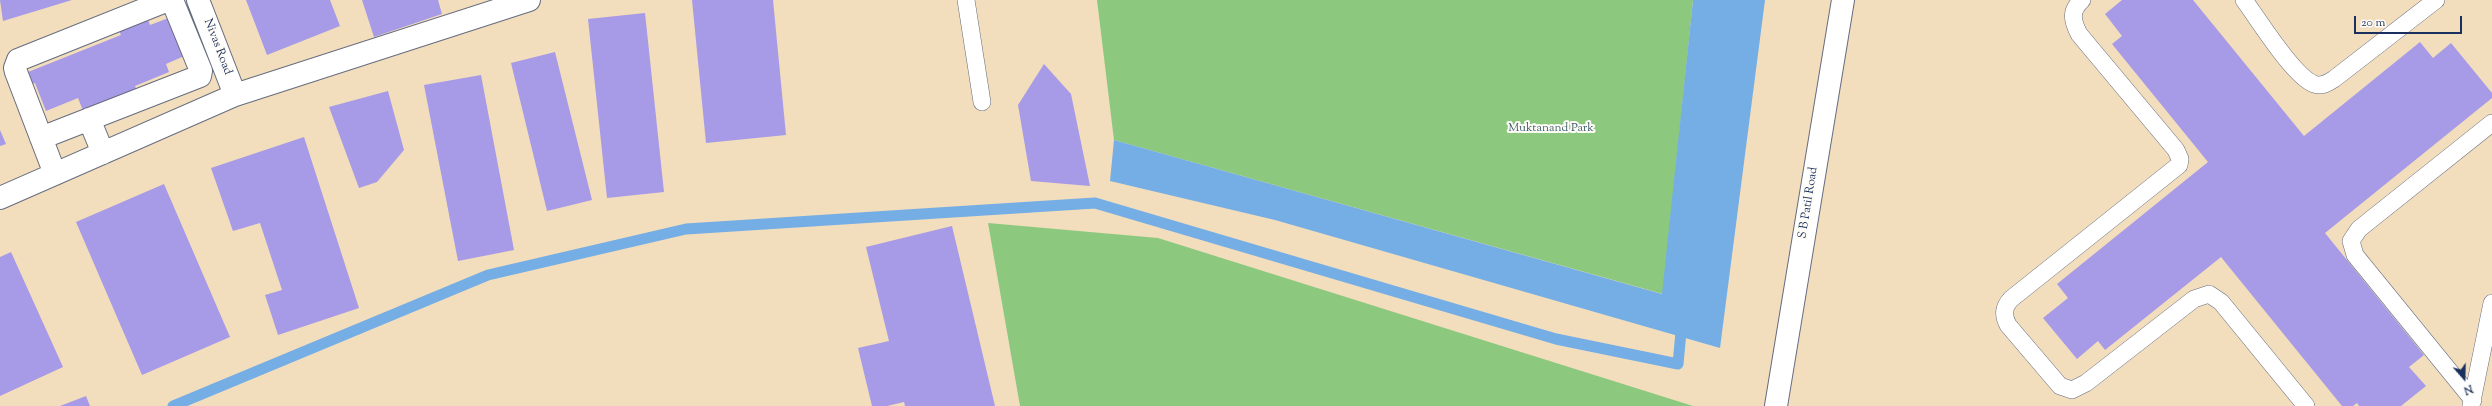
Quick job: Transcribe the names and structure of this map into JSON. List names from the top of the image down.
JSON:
{
  "streets": {
    "street": ["Nivas Road", "S B Patil Road"]
  },
  "parks": ["Muktanand Park"],
  "scale_bar": "20 m",
  "north": "bottom"
}
